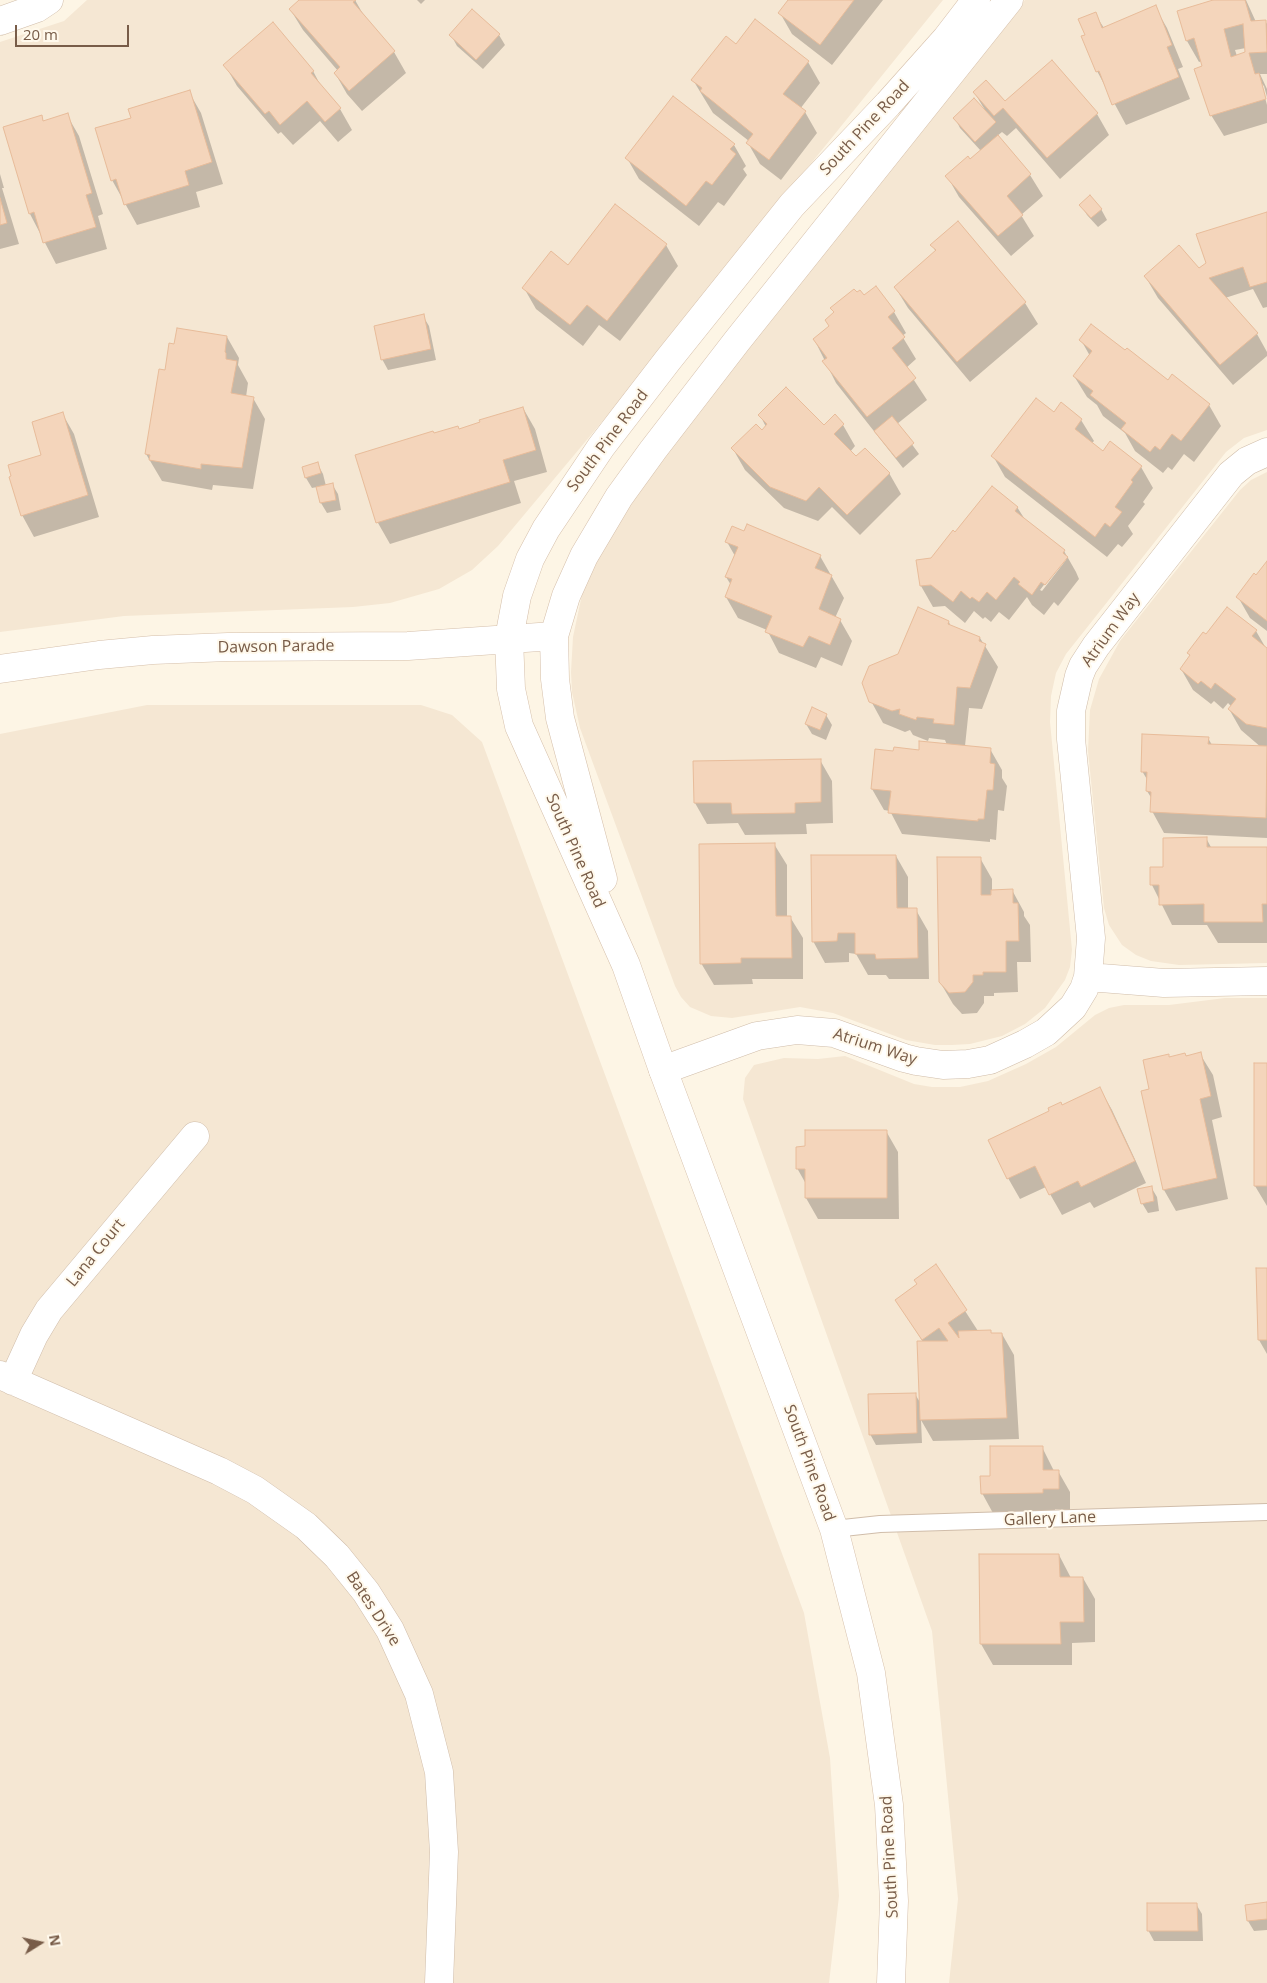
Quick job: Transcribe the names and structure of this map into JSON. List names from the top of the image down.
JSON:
{
  "streets": {
    "street": [
      "South Pine Road",
      "Atrium Way",
      "Dawson Parade",
      "Lana Court",
      "Bates Drive"
    ],
    "lane": ["Gallery Lane"]
  },
  "crossings": [
    ["South Pine Road", "Atrium Way"],
    ["South Pine Road", "Dawson Parade"],
    ["South Pine Road", "Gallery Lane"],
    ["Lana Court", "Bates Drive"]
  ],
  "scale_bar": "20 m",
  "north": "right"
}
